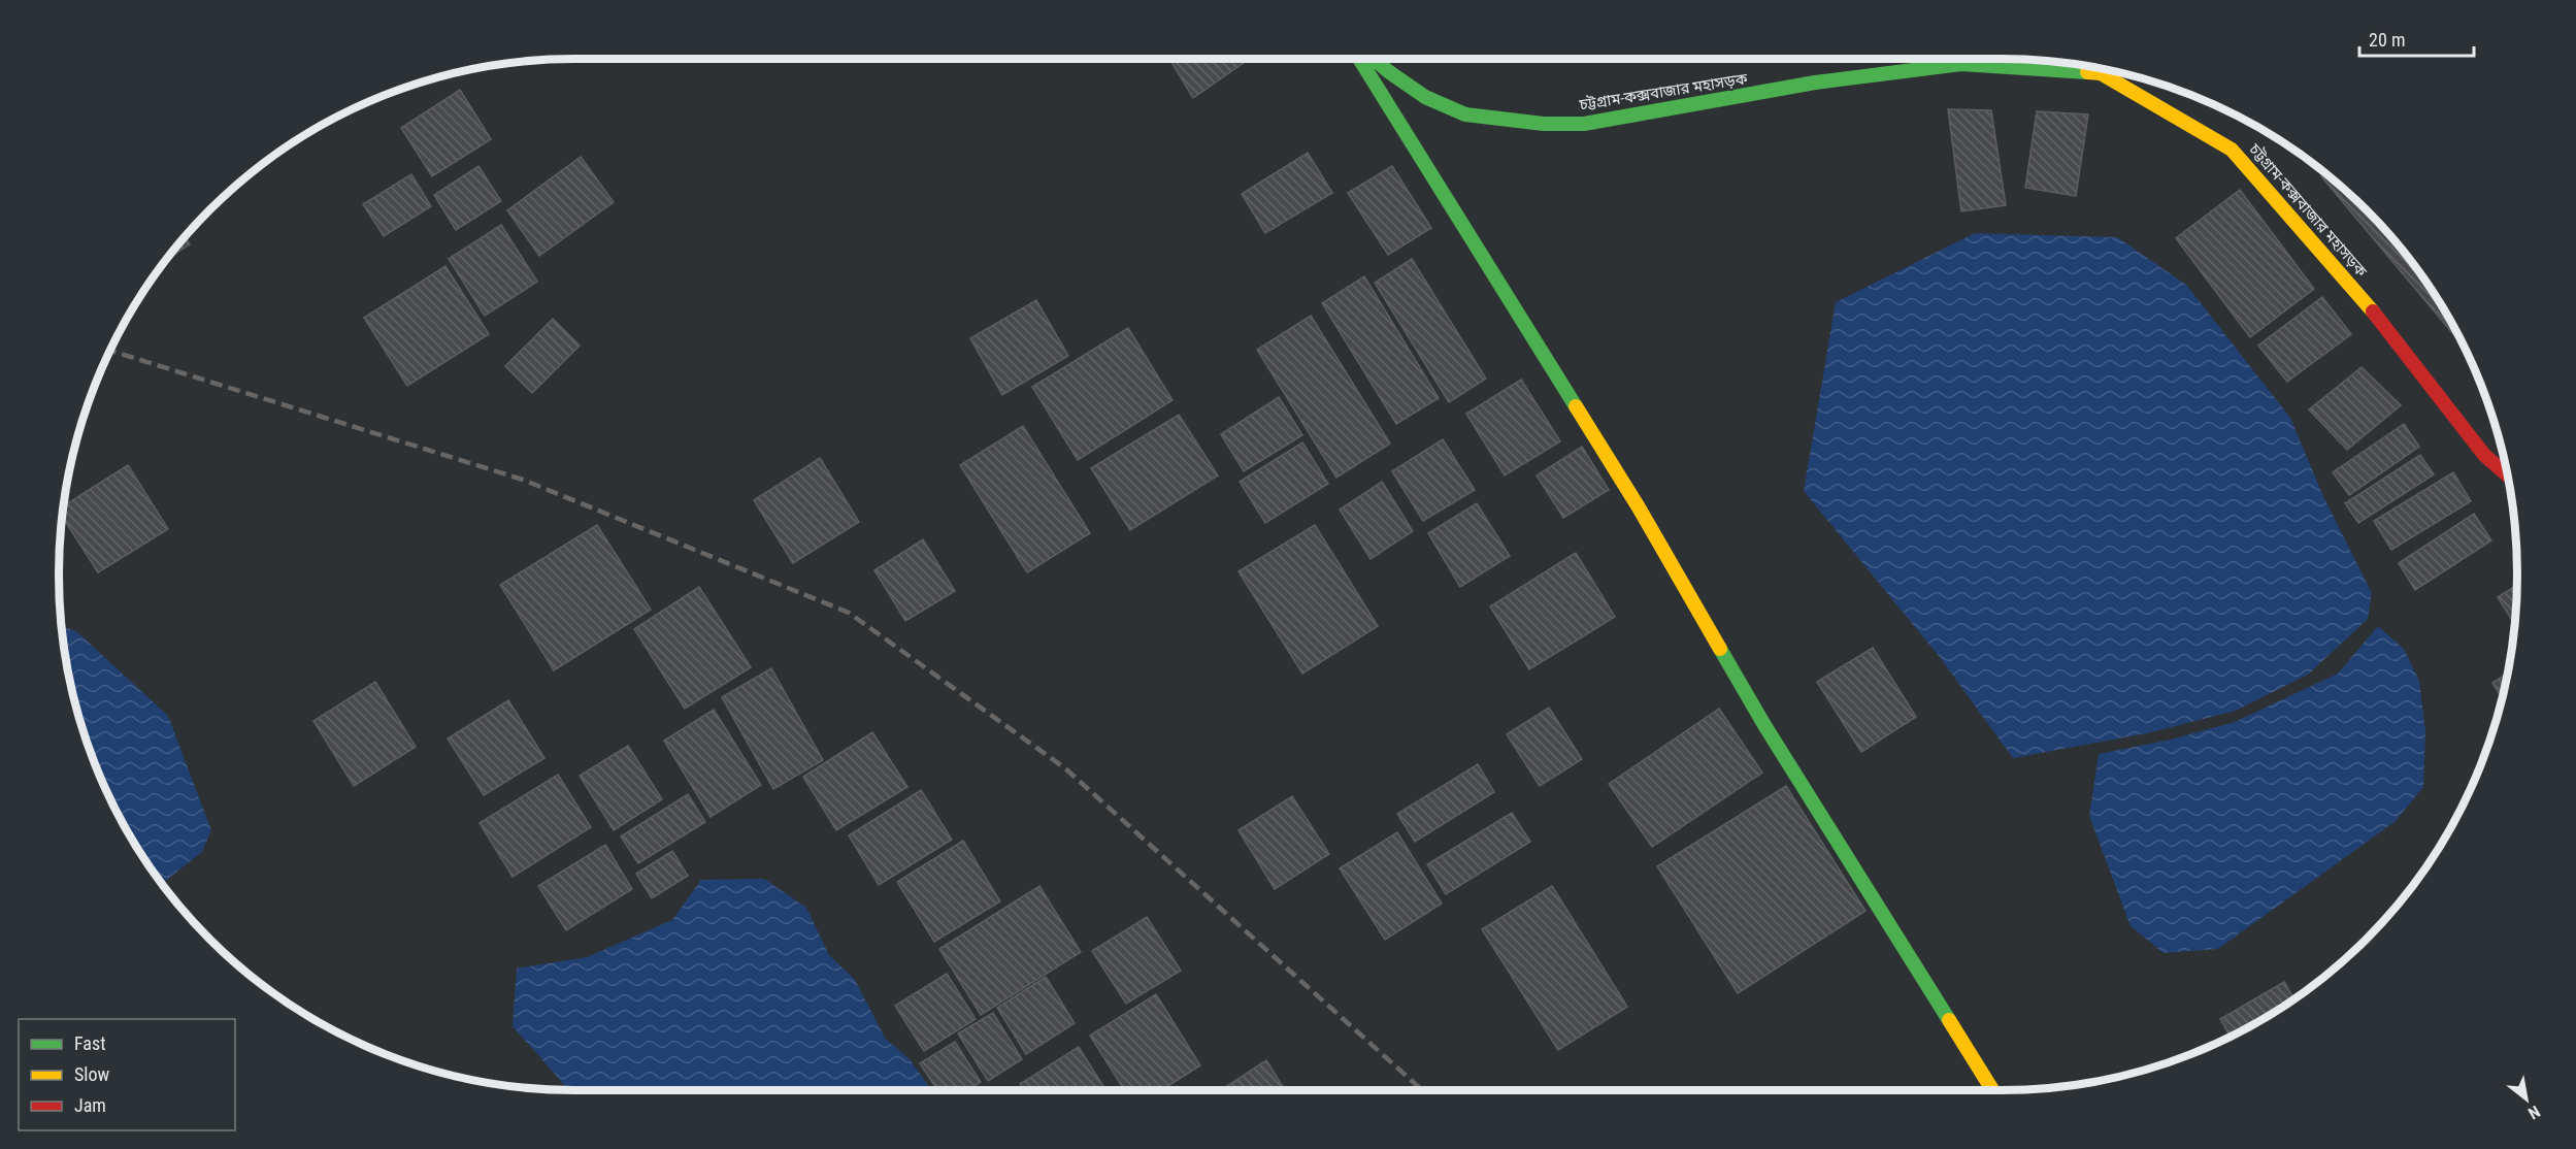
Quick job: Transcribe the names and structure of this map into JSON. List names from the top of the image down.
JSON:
{
  "streets": {
    "main road": ["চট্টগ্রাম-কক্সবাজার মহাসড়ক"]
  },
  "legend": ["Fast", "Slow", "Jam"],
  "scale_bar": "20 m",
  "north": "bottom right"
}
